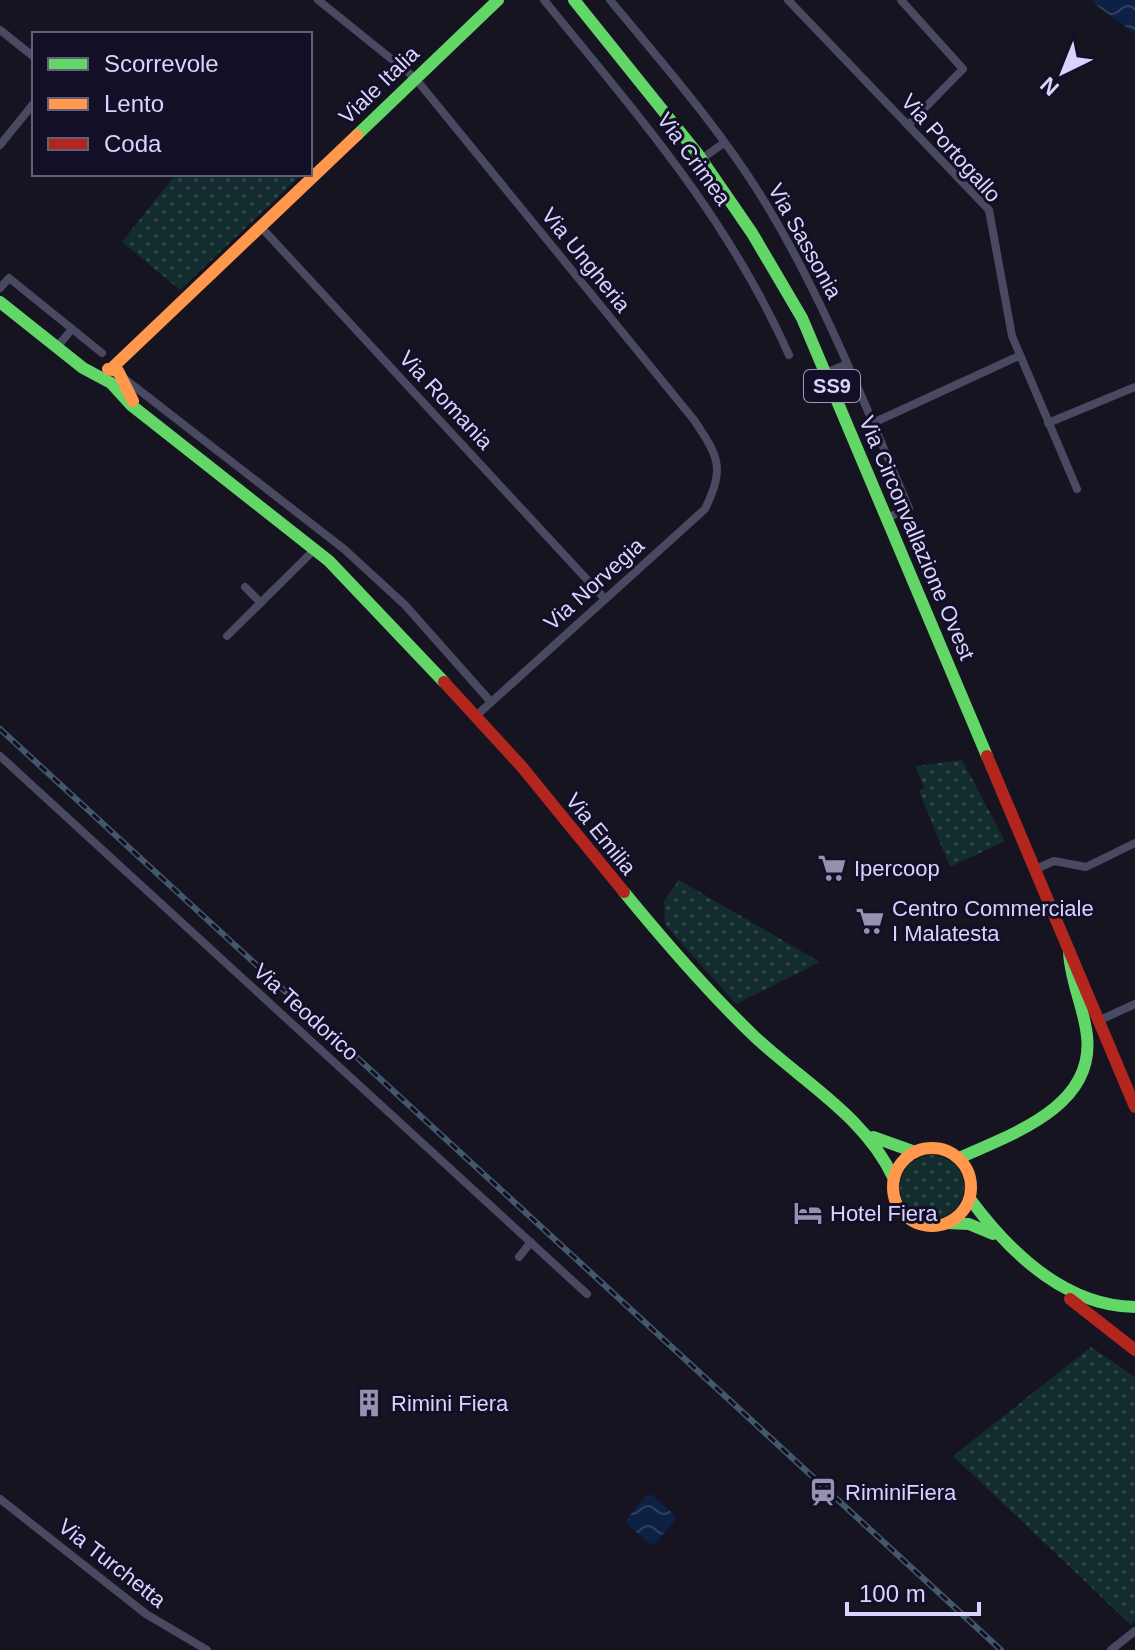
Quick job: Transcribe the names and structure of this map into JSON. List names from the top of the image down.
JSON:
{
  "streets": {
    "main road": [
      "Viale Italia",
      "SS9",
      "Via Circonvallazione Ovest",
      "Via Emilia"
    ],
    "street": [
      "Via Portogallo",
      "Via Crimea",
      "Via Sassonia",
      "Via Ungheria",
      "Via Romania",
      "Via Norvegia",
      "Via Teodorico",
      "Via Turchetta"
    ]
  },
  "crossings": [
    ["Viale Italia", "Via Ungheria"],
    ["Viale Italia", "Via Romania"],
    ["Viale Italia", "Via Emilia"],
    ["Via Sassonia", "Via Circonvallazione Ovest"],
    ["Via Ungheria", "Via Norvegia"],
    ["Via Romania", "Via Norvegia"],
    ["Via Norvegia", "Via Emilia"]
  ],
  "places": {
    "supermarket": ["Ipercoop", "Centro Commerciale I Malatesta"],
    "hotel": ["Hotel Fiera"],
    "building": ["Rimini Fiera"],
    "station": ["RiminiFiera"]
  },
  "legend": ["Scorrevole", "Lento", "Coda"],
  "scale_bar": "100 m",
  "north": "bottom left"
}
